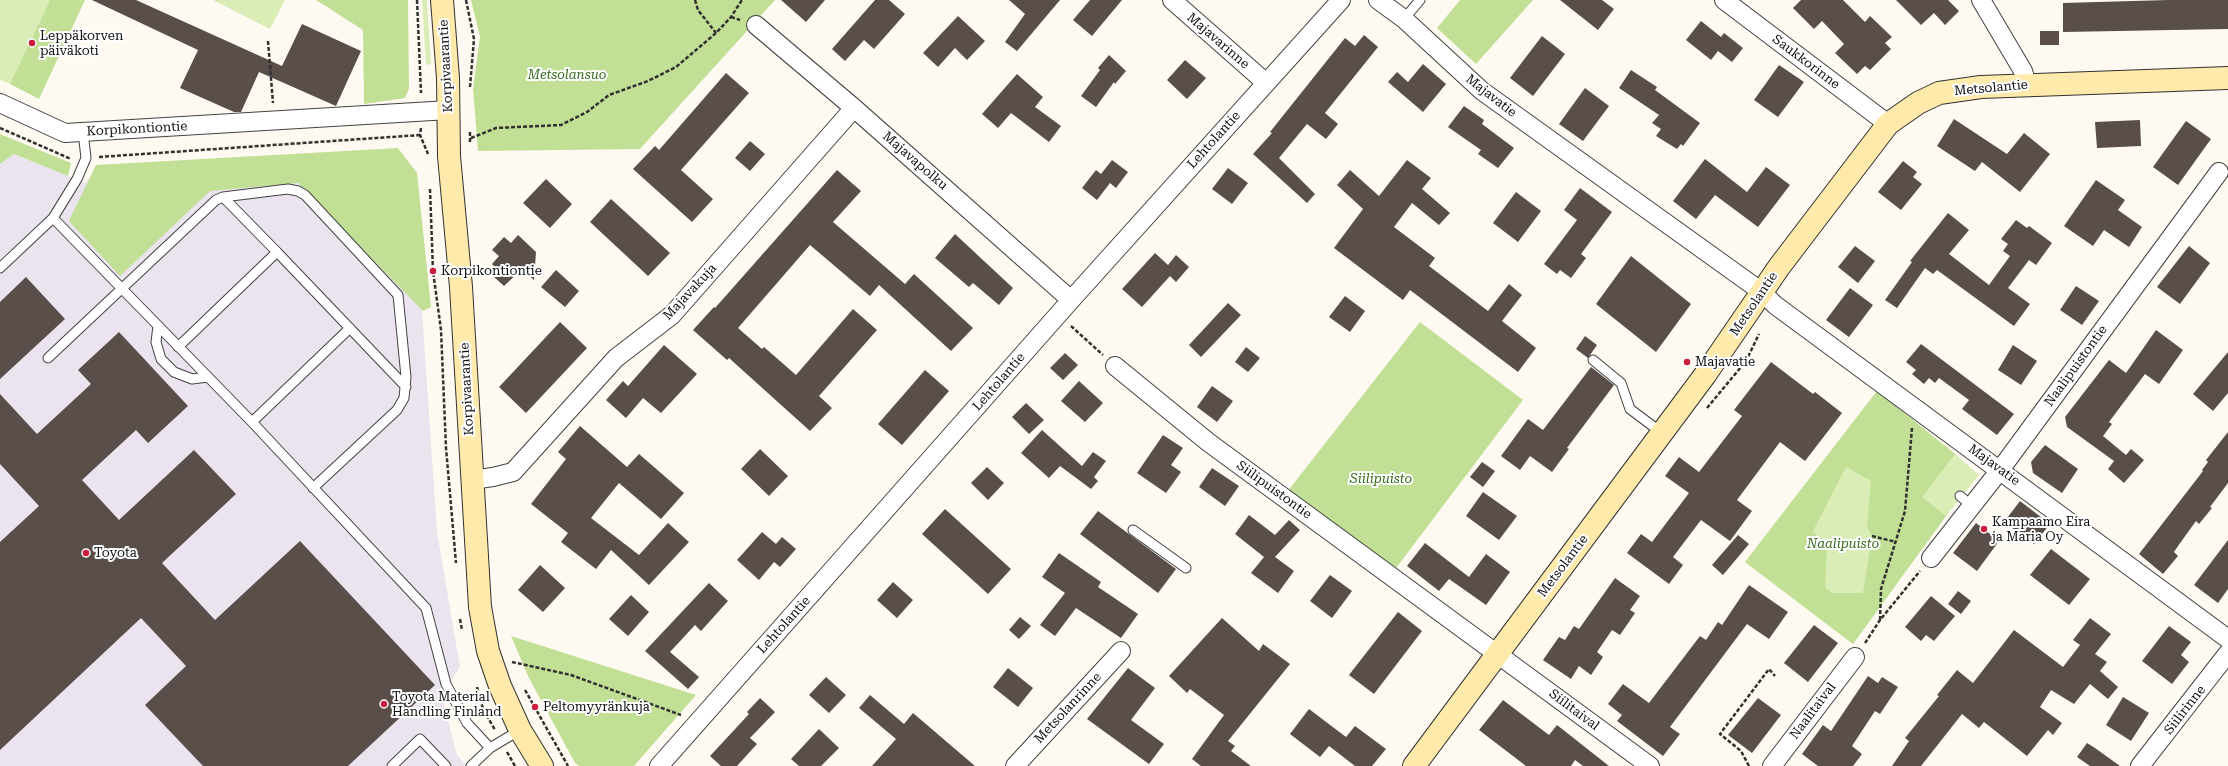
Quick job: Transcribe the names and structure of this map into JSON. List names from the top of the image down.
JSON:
{
  "streets": {
    "street": [
      "Majavarinne",
      "Saukkorinne",
      "Korpivaarantie",
      "Metsolantie",
      "Majavatie",
      "Korpikontiontie",
      "Lehtolantie",
      "Majavapolku",
      "Majavakuja",
      "Naalipuistontie",
      "Siilipuistontie",
      "Metsolanrinne",
      "Siilitaival",
      "Siilirinne",
      "Naalitaival"
    ]
  },
  "crossings": [
    ["Majavarinne", "Lehtolantie"],
    ["Saukkorinne", "Metsolantie"],
    ["Korpivaarantie", "Korpikontiontie"],
    ["Korpivaarantie", "Majavakuja"],
    ["Metsolantie", "Majavatie"],
    ["Metsolantie", "Siilipuistontie"],
    ["Metsolantie", "Siilitaival"],
    ["Majavatie", "Naalipuistontie"],
    ["Lehtolantie", "Majavapolku"],
    ["Majavapolku", "Majavakuja"],
    ["Siilipuistontie", "Siilitaival"]
  ],
  "parks": ["Metsolansuo", "Siilipuisto", "Naalipuisto"],
  "places": [
    "Leppäkorven päiväkoti",
    "Korpikontiontie",
    "Majavatie",
    "Kampaamo Eira ja Maria Oy",
    "Toyota",
    "Toyota Material Handling Finland",
    "Peltomyyränkuja"
  ]
}
